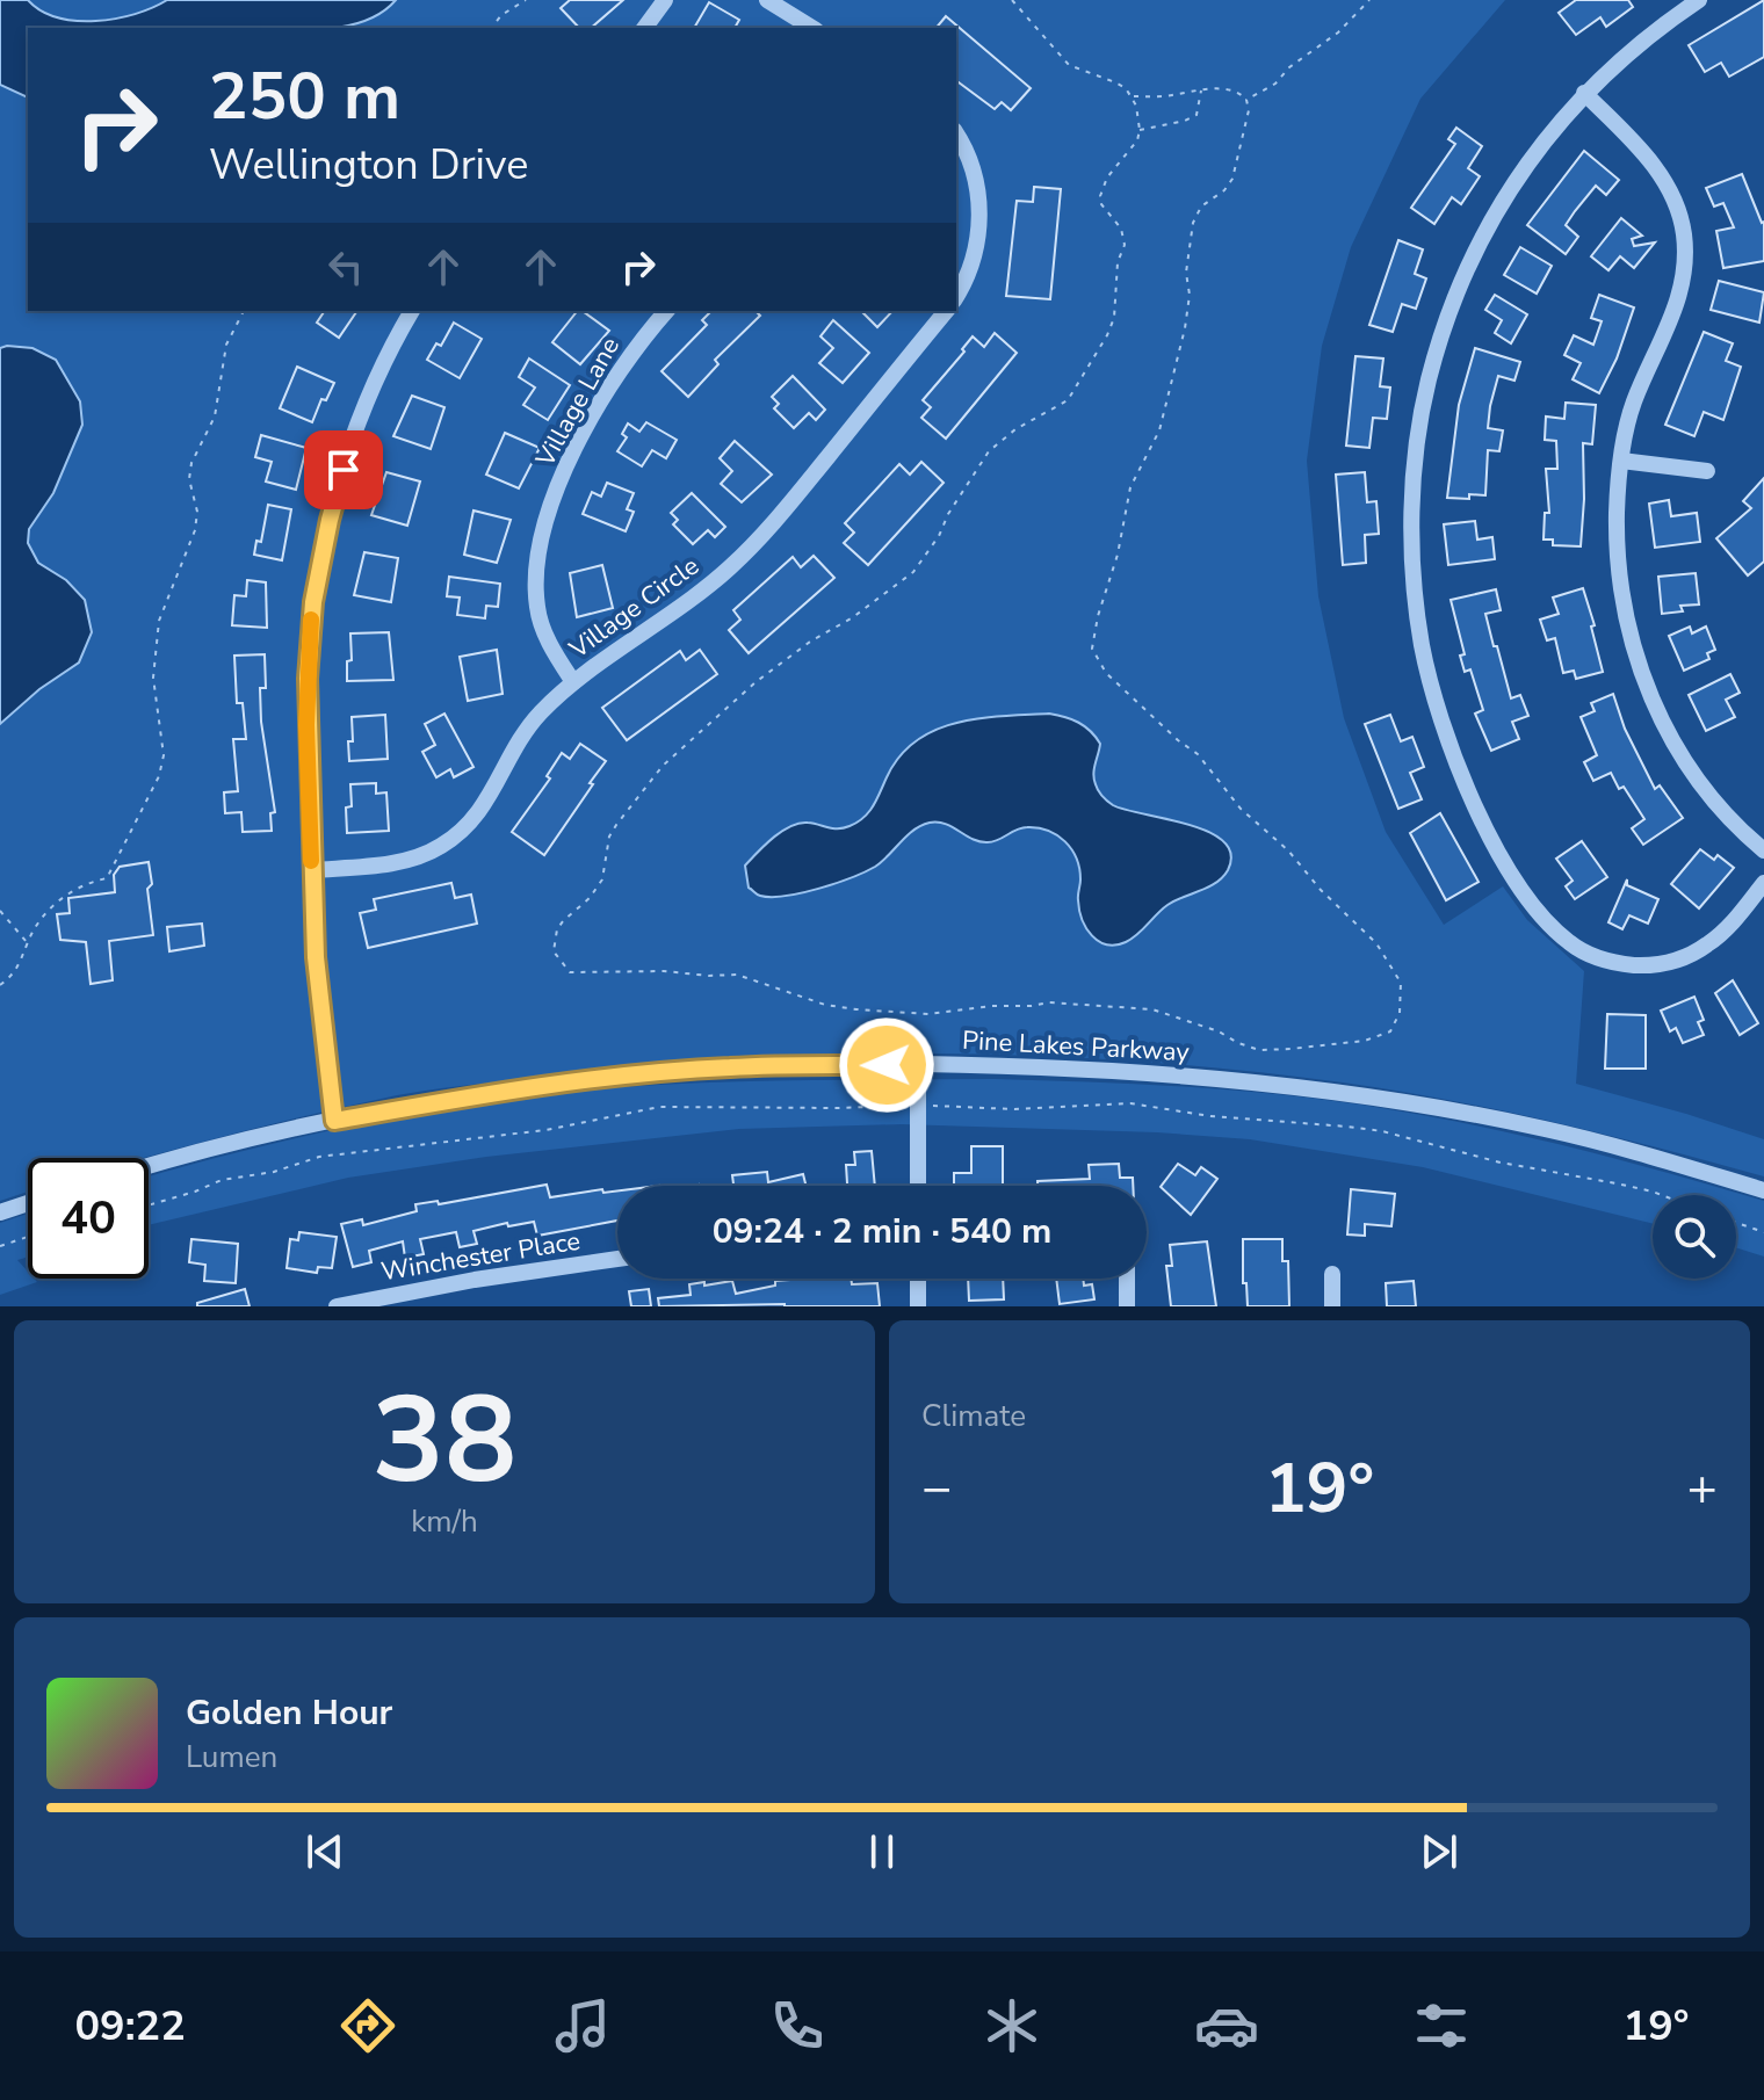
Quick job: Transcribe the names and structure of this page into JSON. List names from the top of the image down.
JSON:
{
  "streets": {
    "street": [
      "Village Lane",
      "Village Circle",
      "Pine Lakes Parkway",
      "Winchester Place"
    ]
  },
  "crossings": [
    ["Village Lane", "Village Circle"]
  ],
  "page": {
    "turn": ["250 m", "Wellington Drive"],
    "limit": "40",
    "trip": "09:24 · 2 min · 540 m",
    "tile": [
      ["38", "km/h"],
      "Climate"
    ],
    "heat": ["−", "19°", "+"],
    "song": ["Golden Hour", "Lumen"],
    "tabs": ["09:22", "19°"]
  }
}
